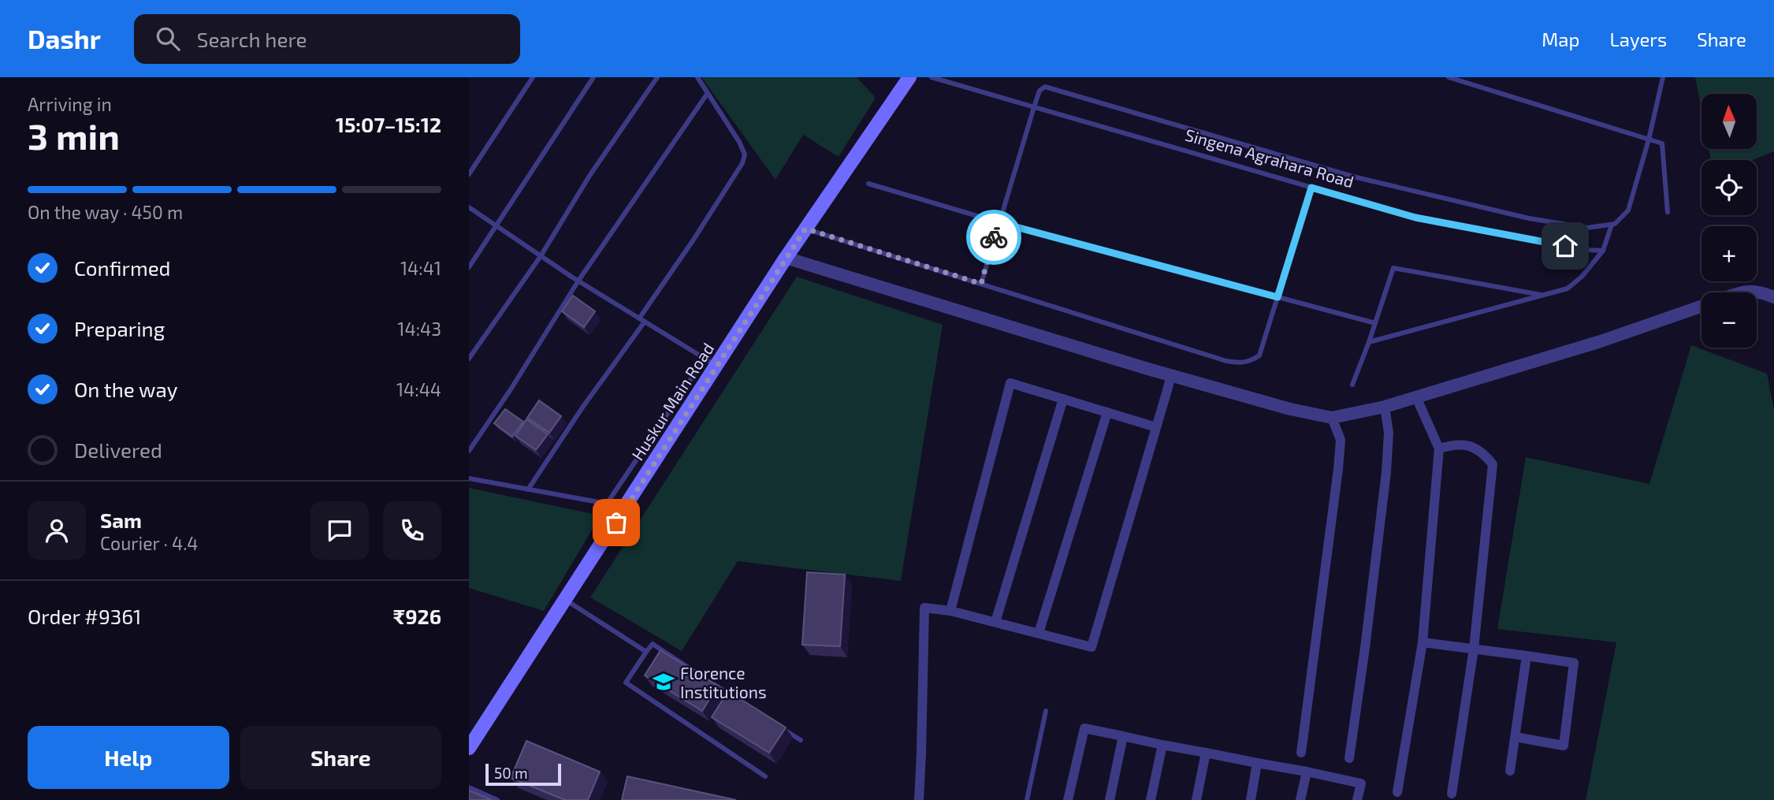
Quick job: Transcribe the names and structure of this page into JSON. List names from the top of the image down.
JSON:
{
  "streets": {
    "main road": ["Huskur Main Road"],
    "lane": ["Singena Agrahara Road"]
  },
  "places": {
    "school or university": ["Florence Institutions"]
  },
  "scale_bar": "50 m",
  "north": "top",
  "page": {
    "header": "Dashr",
    "search": "Search here",
    "nav": ["Map", "Layers", "Share"],
    "heading": ["3 min", "Arriving in", "15:07–15:12"],
    "panel": [
      "Sam",
      "Courier · 4.4",
      "Order #9361",
      "₹926"
    ],
    "map_buttons": ["+", "−"],
    "bar": "On the way · 450 m",
    "list": [
      ["Confirmed", "14:41"],
      ["Preparing", "14:43"],
      ["On the way", "14:44"],
      "Delivered"
    ],
    "buttons": ["Help", "Share"],
    "scale": "50 m"
  }
}
